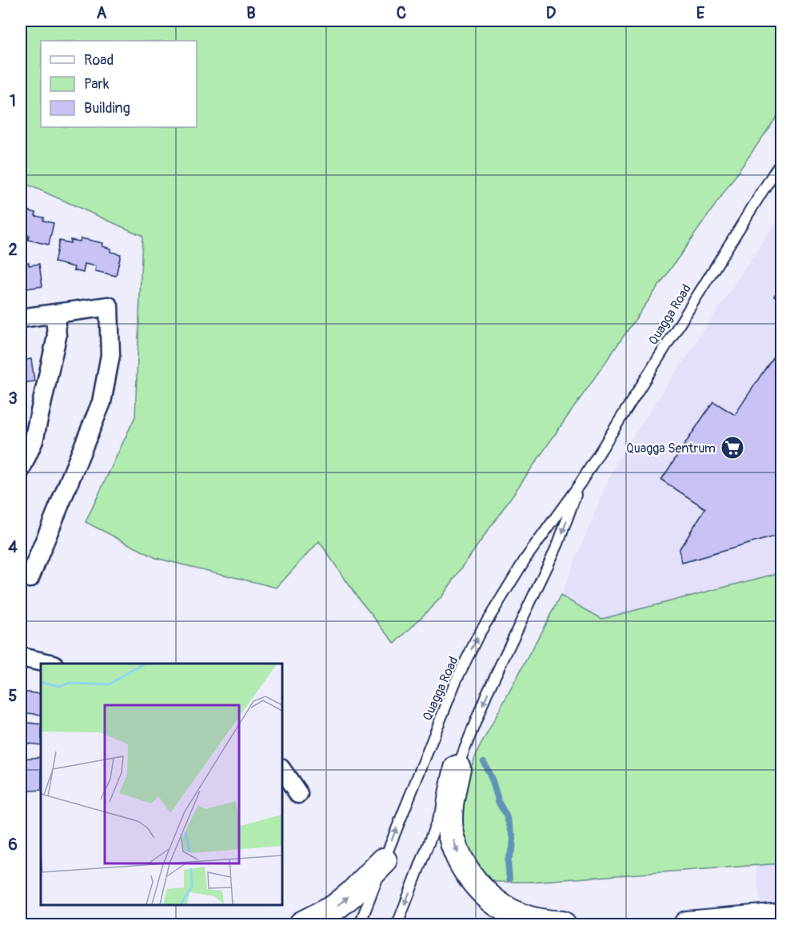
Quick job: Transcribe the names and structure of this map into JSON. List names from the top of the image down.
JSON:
{
  "streets": {
    "lane": ["Quagga Road"]
  },
  "places": {
    "supermarket": ["Quagga Sentrum"]
  },
  "legend": ["Road", "Park", "Building"],
  "grid": {
    "columns": [
      "A",
      "B",
      "C",
      "D",
      "E"
    ],
    "rows": [
      "1",
      "2",
      "3",
      "4",
      "5",
      "6"
    ]
  }
}
